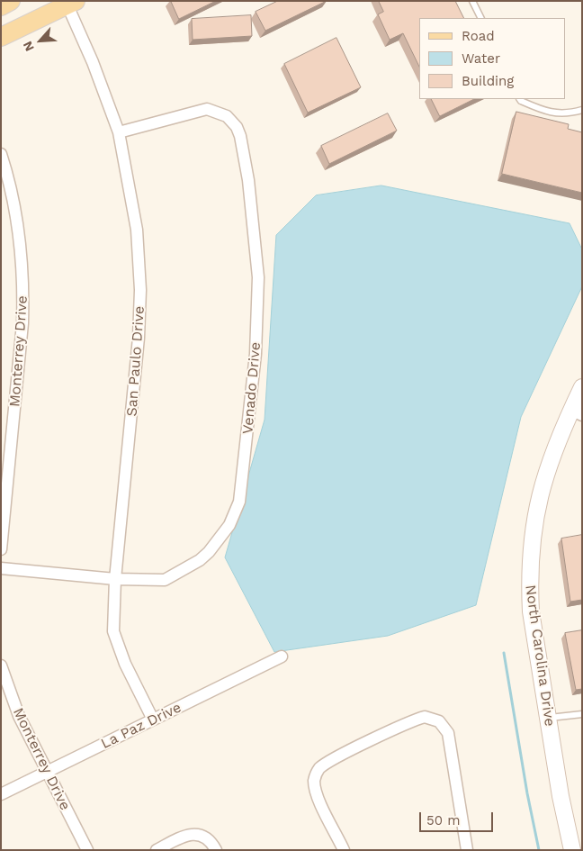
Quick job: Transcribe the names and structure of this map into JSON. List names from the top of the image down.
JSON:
{
  "streets": {
    "main road": ["North Carolina Drive"],
    "street": [
      "Monterrey Drive",
      "San Paulo Drive",
      "Venado Drive",
      "La Paz Drive"
    ]
  },
  "crossings": [
    ["Monterrey Drive", "La Paz Drive"],
    ["San Paulo Drive", "Venado Drive"],
    ["San Paulo Drive", "La Paz Drive"]
  ],
  "legend": ["Road", "Water", "Building"],
  "scale_bar": "50 m",
  "north": "bottom left"
}
